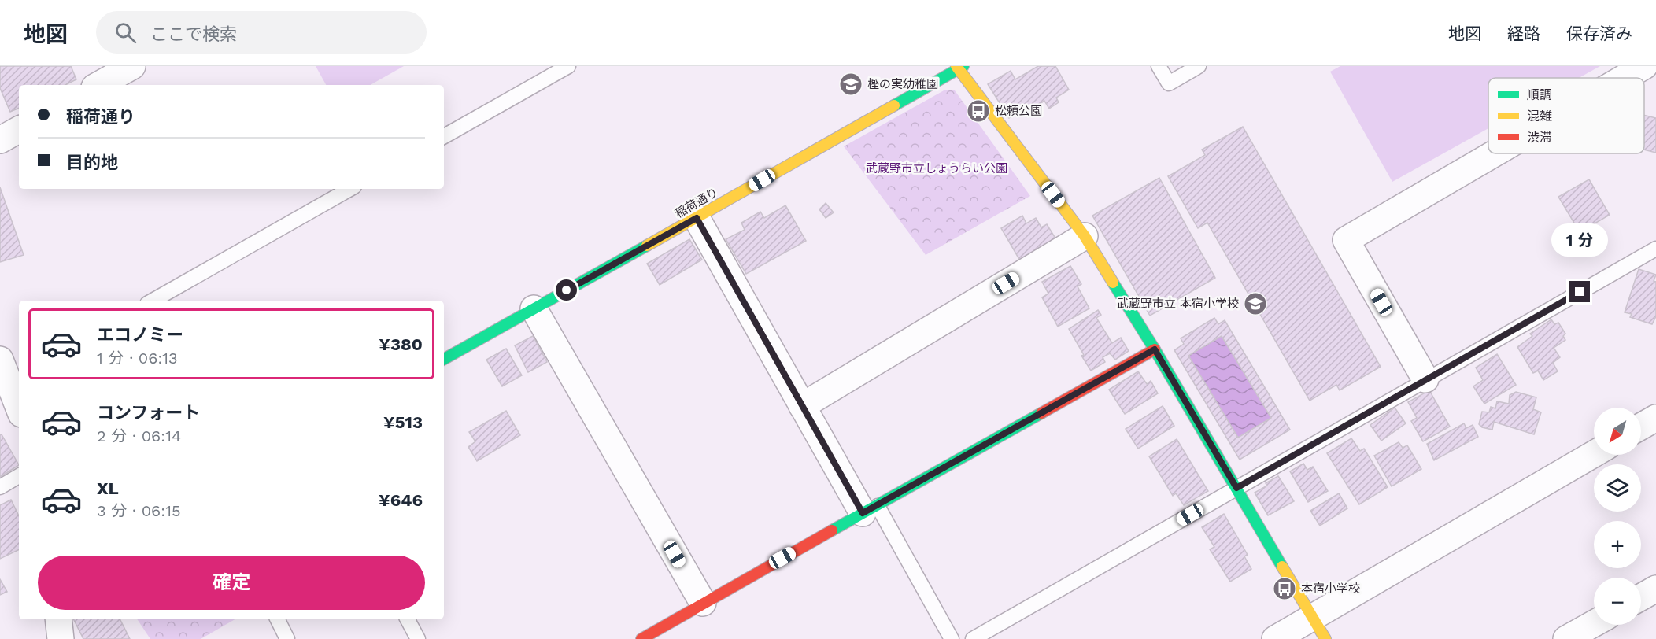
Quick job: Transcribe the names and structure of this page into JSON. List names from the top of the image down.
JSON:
{
  "streets": {
    "street": ["稲荷通り"]
  },
  "parks": ["武蔵野市立しょうらい公園"],
  "places": {
    "school or university": ["樫の実幼稚園", "武蔵野市立 本宿小学校"],
    "bus stop": ["松頼公園", "本宿小学校"]
  },
  "legend": ["順調", "混雑", "渋滞"],
  "north": "bottom left",
  "page": {
    "header": "地図",
    "search": "ここで検索",
    "nav": ["地図", "経路", "保存済み"],
    "banner": ["稲荷通り", "目的地"],
    "bubble": "1 分",
    "list": [
      {
        "name": "エコノミー",
        "note": "1 分 · 06:13",
        "value": "¥380"
      },
      {
        "name": "コンフォート",
        "note": "2 分 · 06:14",
        "value": "¥513"
      },
      {
        "name": "XL",
        "note": "3 分 · 06:15",
        "value": "¥646"
      }
    ],
    "map_buttons": ["+", "−"],
    "buttons": "確定"
  }
}
